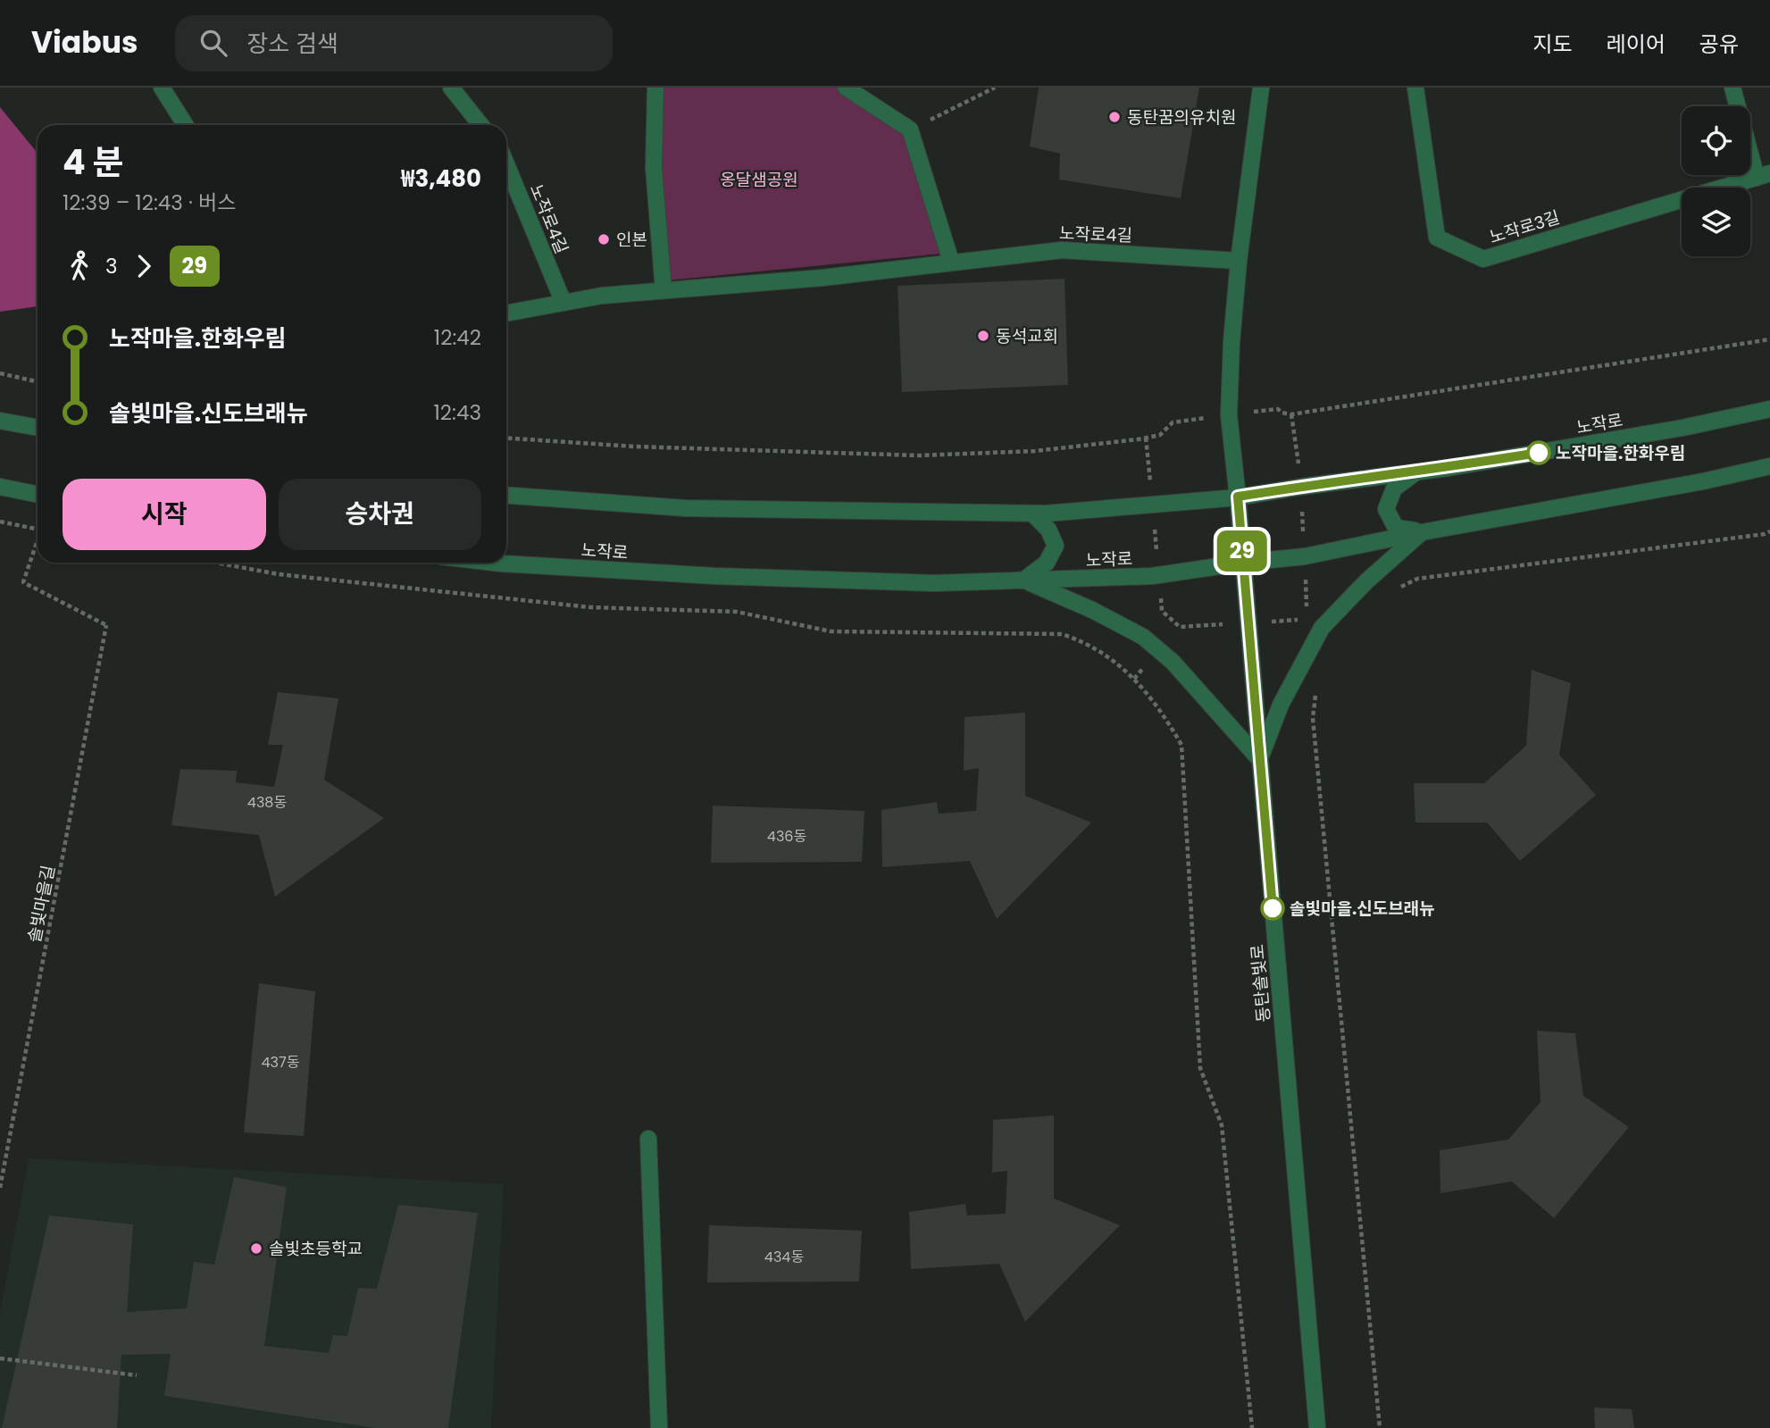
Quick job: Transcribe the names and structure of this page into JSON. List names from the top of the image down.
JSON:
{
  "streets": {
    "street": [
      "노작로4길",
      "노작로3길",
      "노작로",
      "동탄솔빛로"
    ],
    "path": ["솔빛마을길"]
  },
  "crossings": [
    ["노작로", "동탄솔빛로"]
  ],
  "parks": ["옹달샘공원"],
  "places": [
    "동탄꿈의유치원",
    "인본",
    "동석교회",
    "노작마을.한화우림",
    "솔빛마을.신도브래뉴",
    "솔빛초등학교"
  ],
  "lines": ["bus line 29"],
  "house_numbers": [
    "438동",
    "436동",
    "437동",
    "434동"
  ],
  "page": {
    "header": "Viabus",
    "search": "장소 검색",
    "nav": ["지도", "레이어", "공유"],
    "on_map": "29",
    "heading": ["4 분", "12:39 – 12:43 · 버스", "₩3,480"],
    "legs": ["3", "29"],
    "list": [
      {
        "name": "노작마을.한화우림",
        "value": "12:42"
      },
      {
        "name": "솔빛마을.신도브래뉴",
        "value": "12:43"
      }
    ],
    "buttons": ["시작", "승차권"]
  }
}
